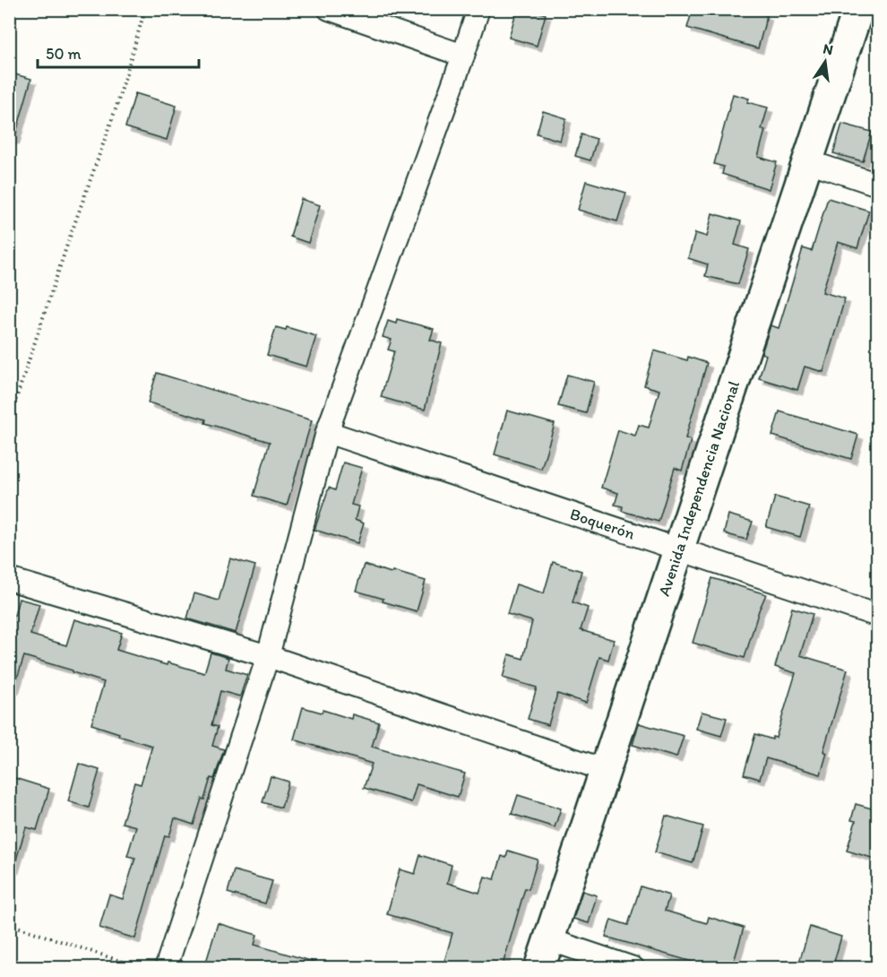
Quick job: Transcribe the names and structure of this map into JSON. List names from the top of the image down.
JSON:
{
  "streets": {
    "main road": ["Avenida Independencia Nacional"],
    "street": ["Boquerón"]
  },
  "crossings": [
    ["Avenida Independencia Nacional", "Boquerón"]
  ],
  "scale_bar": "50 m",
  "north": "top"
}
